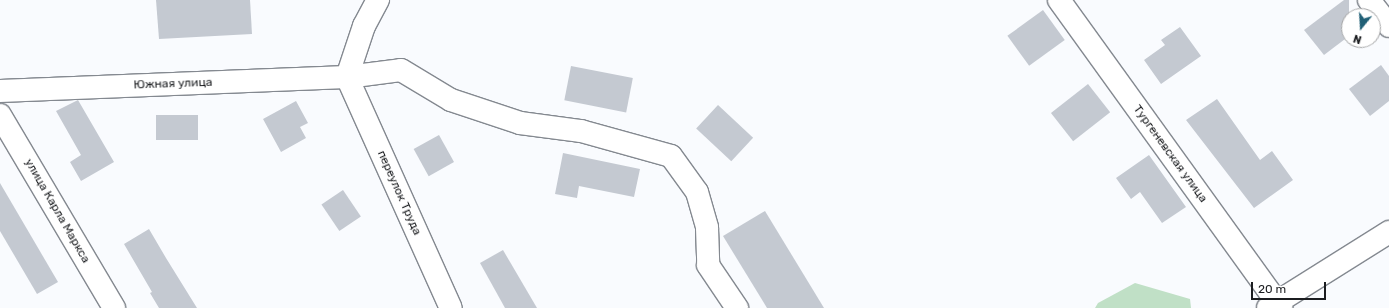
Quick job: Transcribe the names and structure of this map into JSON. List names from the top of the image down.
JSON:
{
  "streets": {
    "street": [
      "Южная улица",
      "Тургеневская улица",
      "переулок Труда",
      "улица Карла Маркса"
    ]
  },
  "crossings": [
    ["Южная улица", "переулок Труда"]
  ],
  "scale_bar": "20 m",
  "north": "bottom"
}
